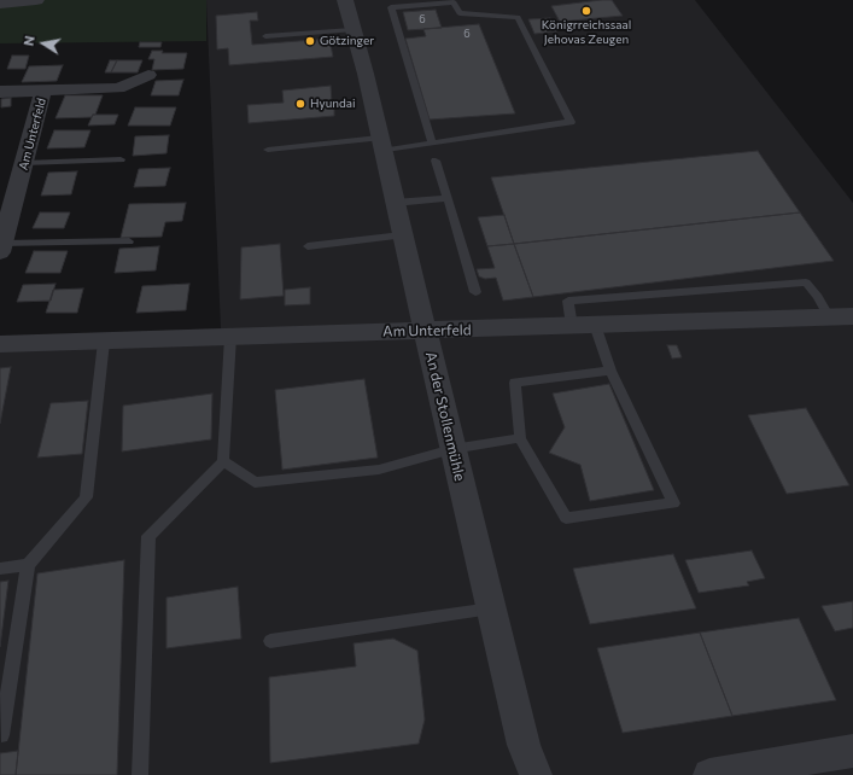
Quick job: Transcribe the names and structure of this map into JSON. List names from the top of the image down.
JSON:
{
  "streets": {
    "street": ["Am Unterfeld", "An der Stollenmühle"]
  },
  "crossings": [
    ["Am Unterfeld", "An der Stollenmühle"]
  ],
  "places": ["Königrreichssaal Jehovas Zeugen", "Götzinger", "Hyundai"],
  "house_numbers": ["6", "6"],
  "north": "left"
}
